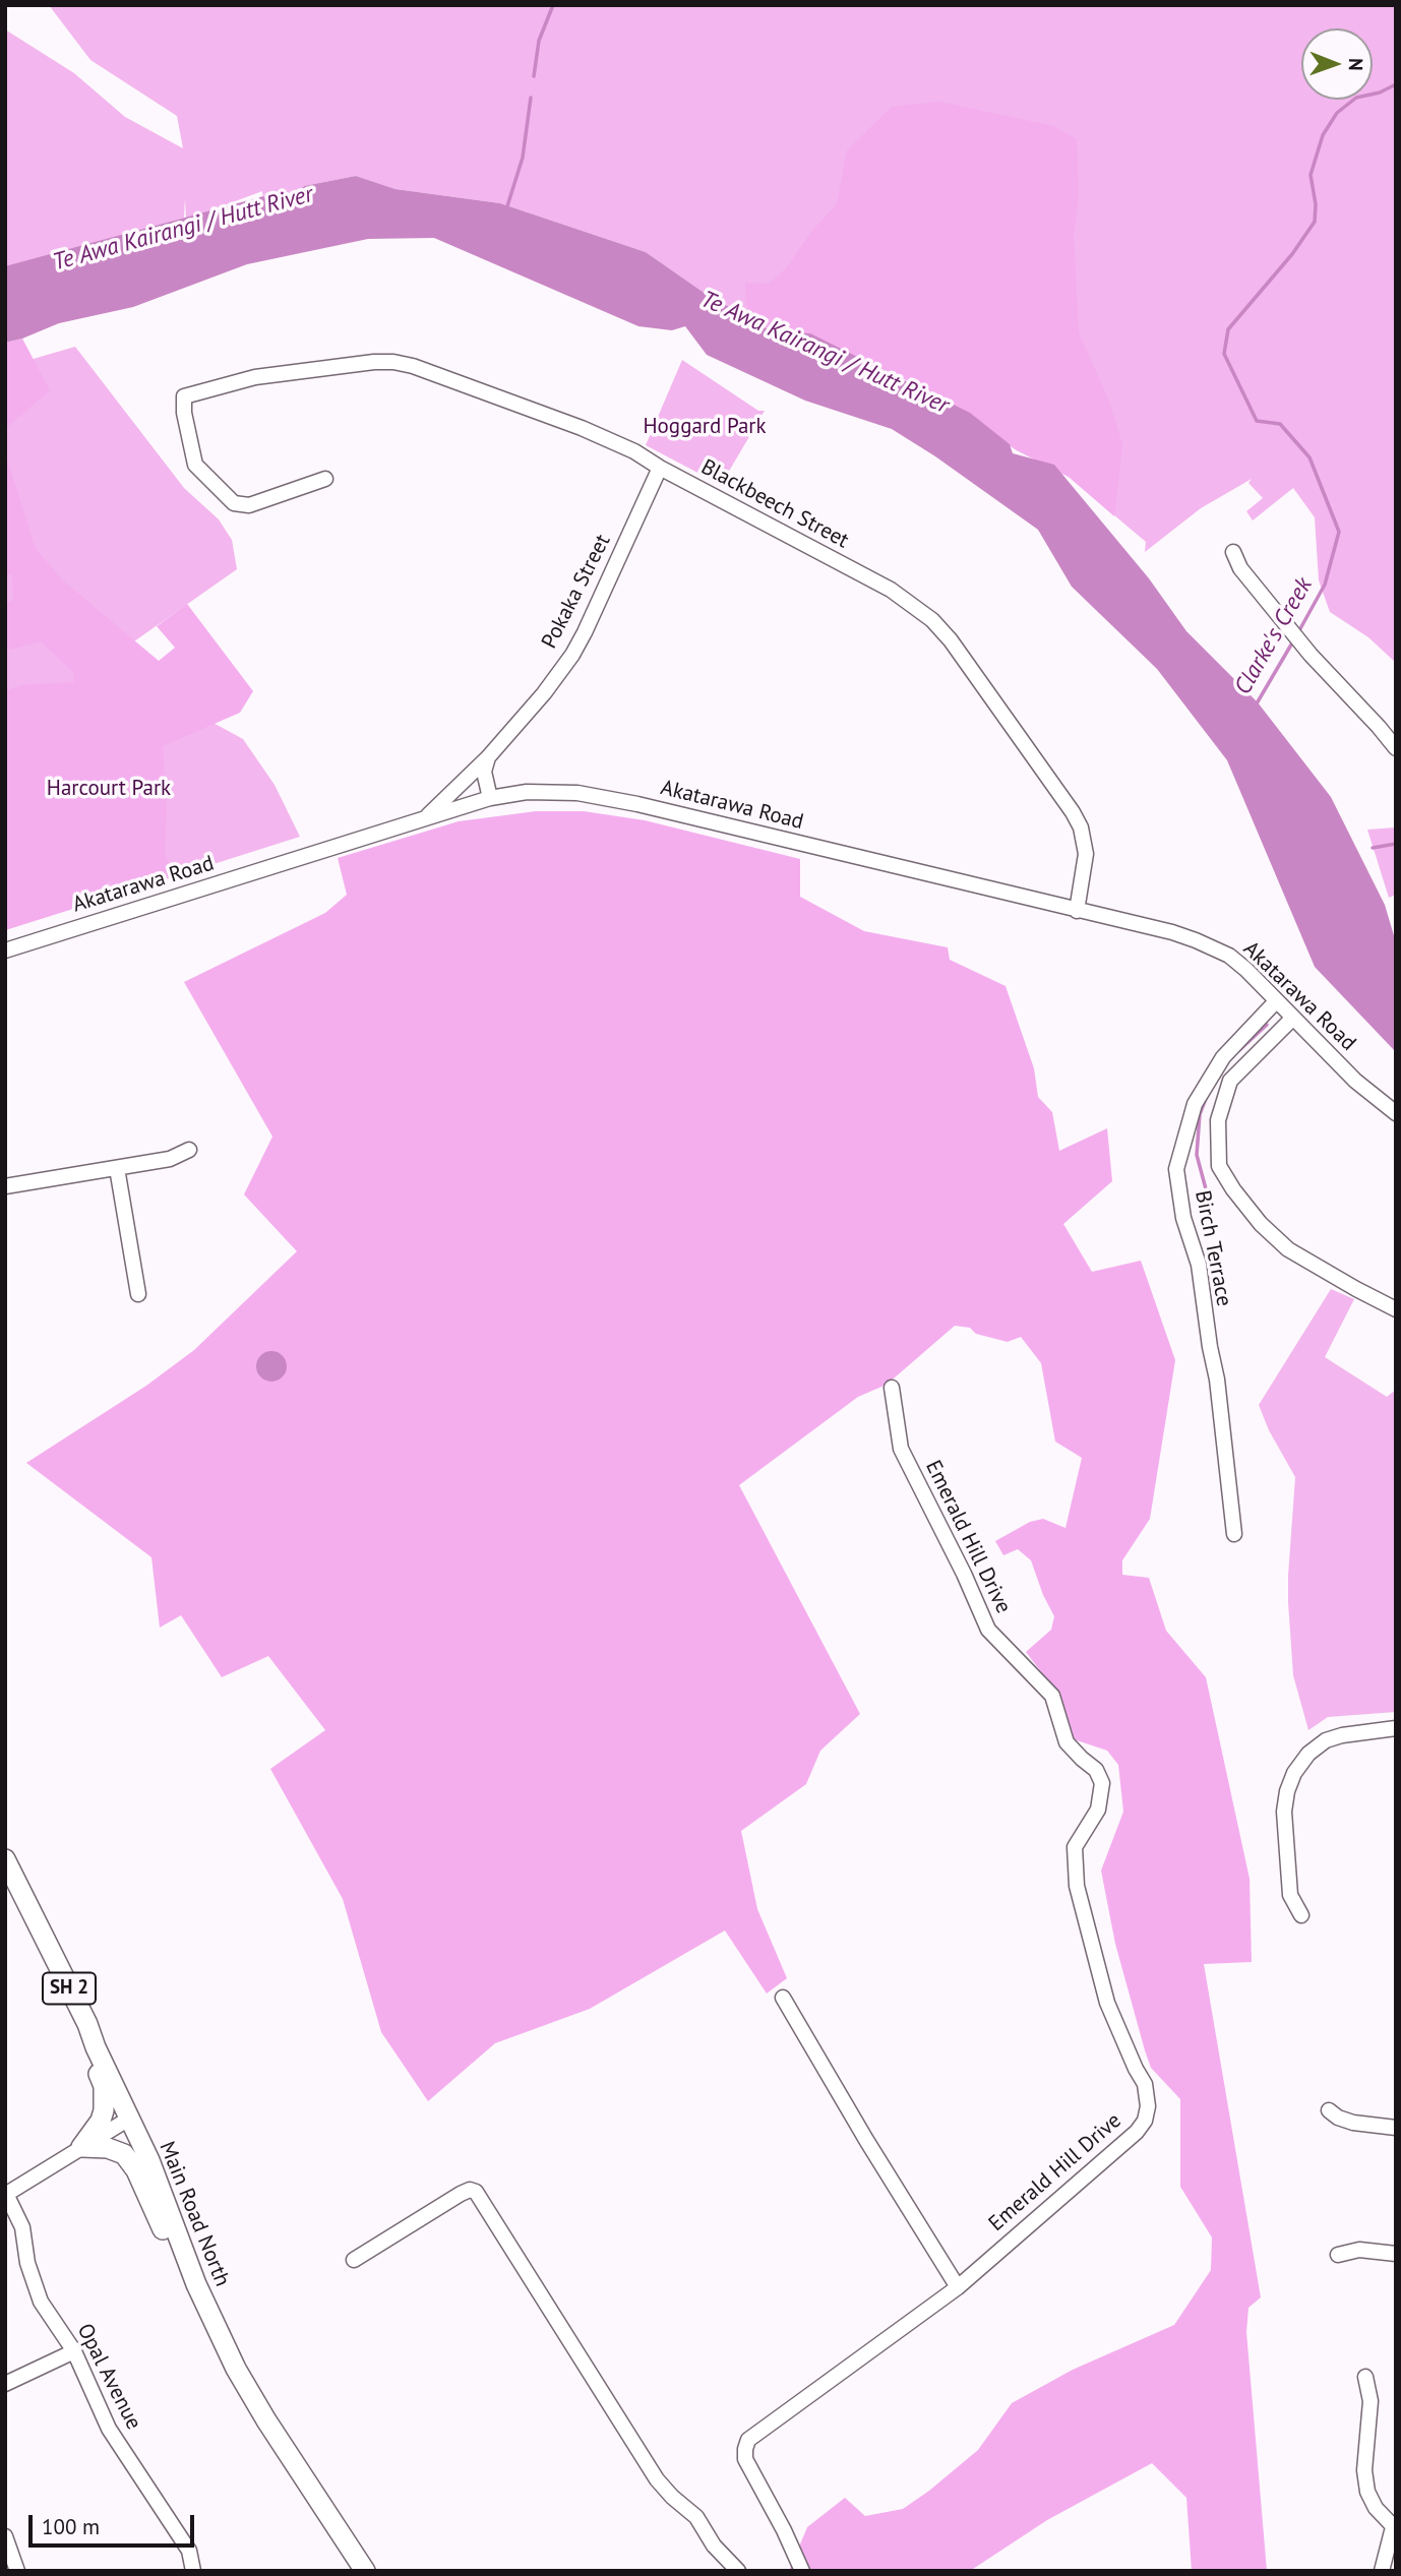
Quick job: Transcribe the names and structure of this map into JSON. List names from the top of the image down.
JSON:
{
  "streets": {
    "highway": ["SH 2", "Main Road North"],
    "street": [
      "Blackbeech Street",
      "Pokaka Street",
      "Akatarawa Road",
      "Birch Terrace",
      "Emerald Hill Drive",
      "Opal Avenue"
    ]
  },
  "crossings": [
    ["Blackbeech Street", "Pokaka Street"],
    ["Blackbeech Street", "Akatarawa Road"],
    ["Pokaka Street", "Akatarawa Road"],
    ["Akatarawa Road", "Birch Terrace"]
  ],
  "water": ["Te Awa Kairangi / Hutt River", "Clarke's Creek"],
  "parks": ["Hoggard Park", "Harcourt Park"],
  "scale_bar": "100 m",
  "north": "right"
}
